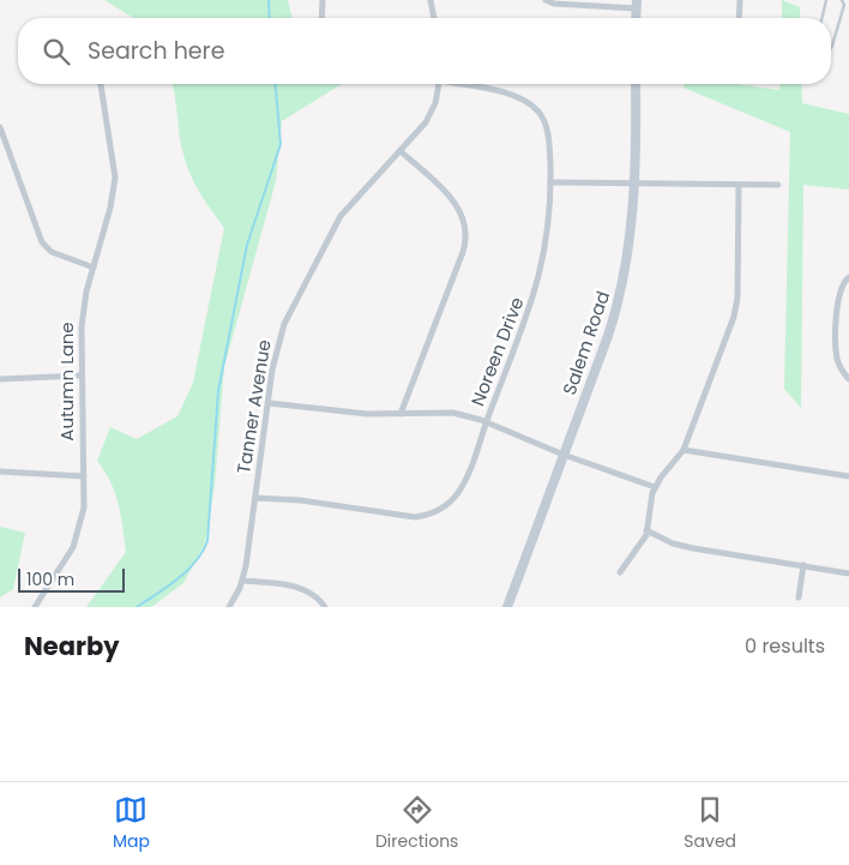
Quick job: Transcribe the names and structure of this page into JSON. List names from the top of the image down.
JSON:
{
  "streets": {
    "street": [
      "Salem Road",
      "Noreen Drive",
      "Autumn Lane",
      "Tanner Avenue"
    ]
  },
  "crossings": [
    ["Noreen Drive", "Tanner Avenue"]
  ],
  "scale_bar": "100 m",
  "page": {
    "search": "Search here",
    "scale": "100 m",
    "heading": ["Nearby", "0 results"],
    "nav": ["Map", "Directions", "Saved"]
  }
}
